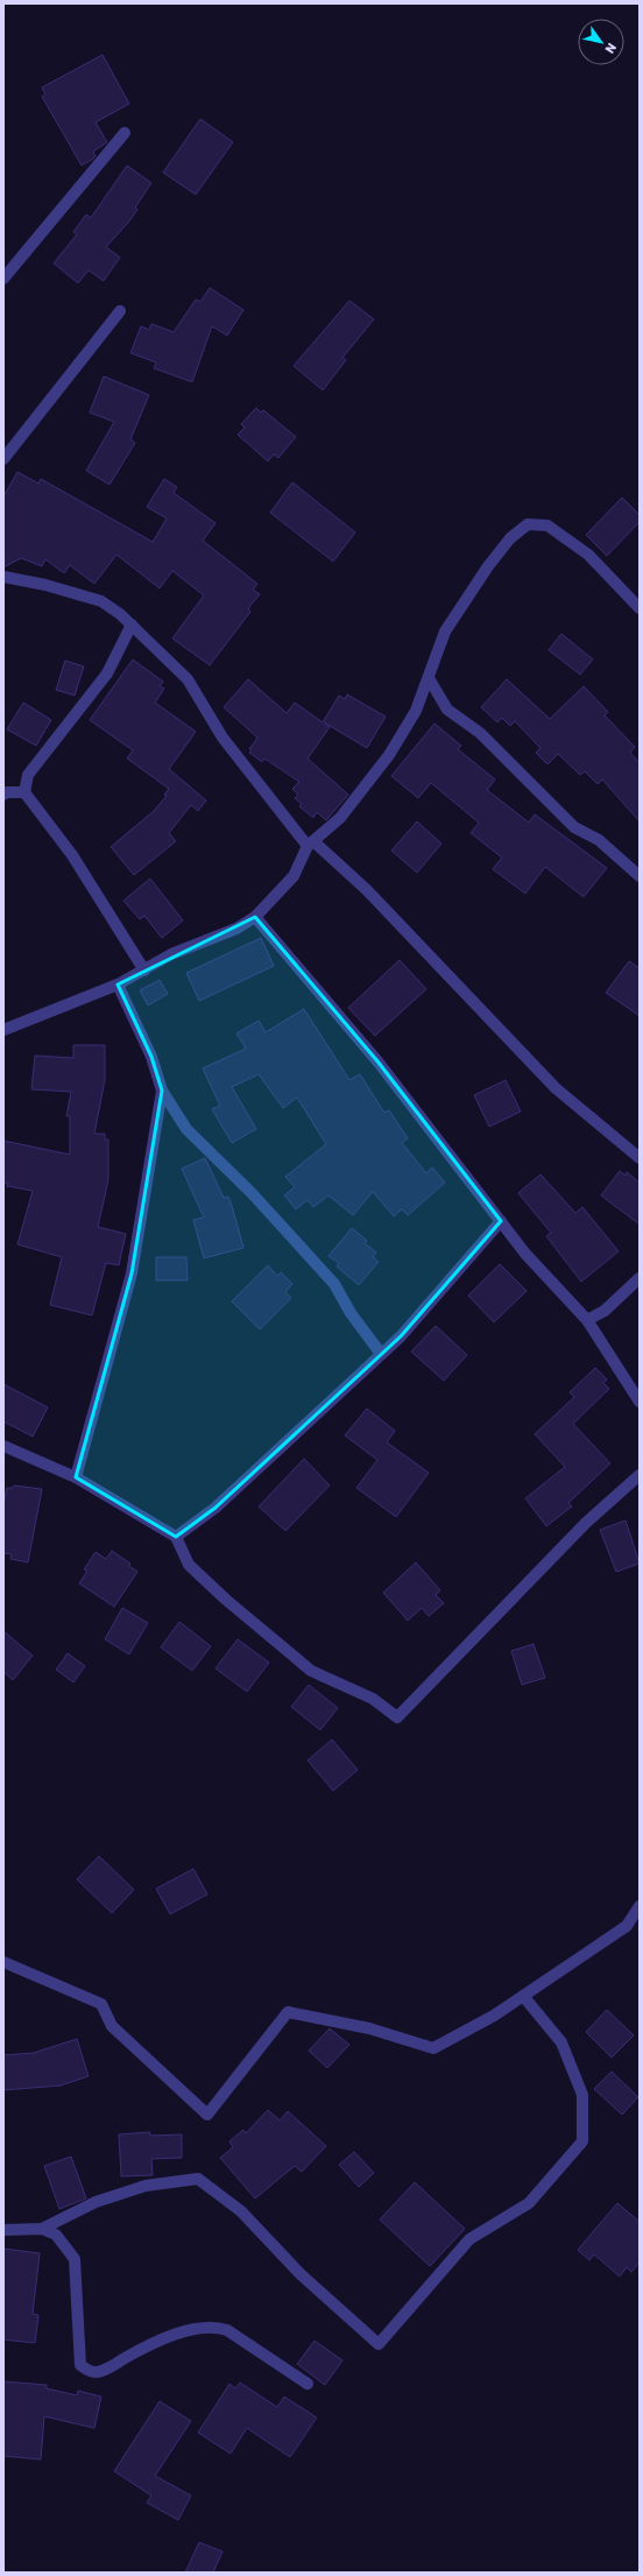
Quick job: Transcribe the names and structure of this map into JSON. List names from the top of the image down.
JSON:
{
  "north": "bottom right"
}
